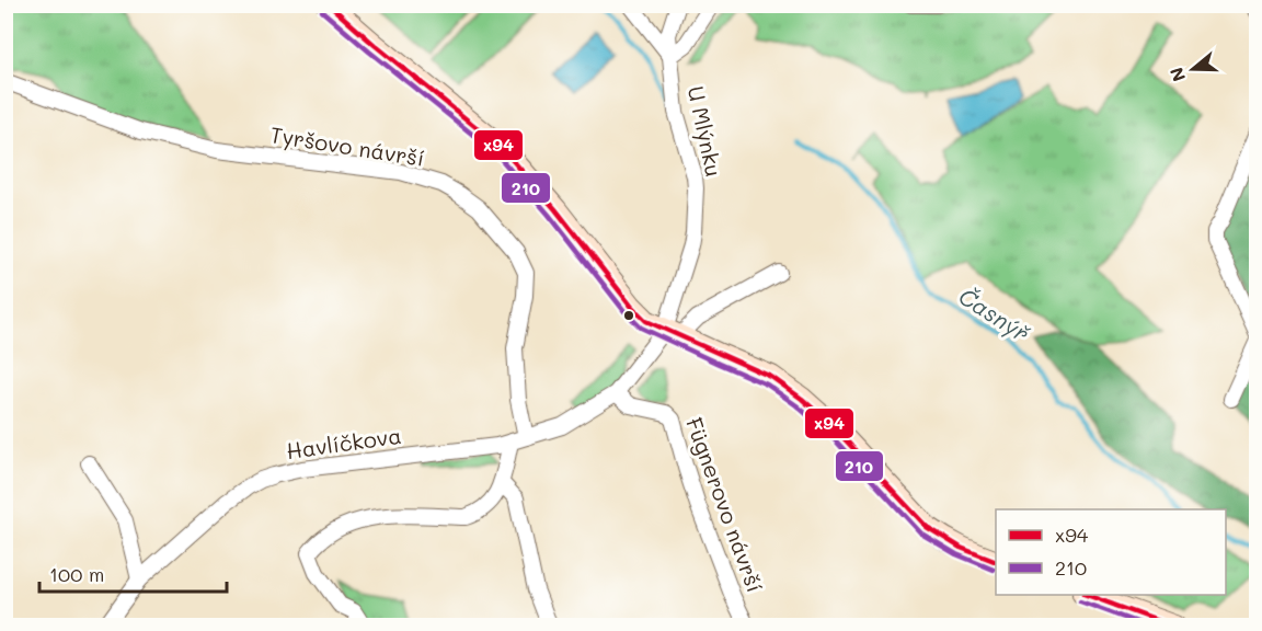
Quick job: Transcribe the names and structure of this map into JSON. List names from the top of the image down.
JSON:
{
  "streets": {
    "street": [
      "U Mlýnku",
      "Tyršovo návrší",
      "Havlíčkova",
      "Fügnerovo návrší"
    ]
  },
  "crossings": [
    ["Tyršovo návrší", "Havlíčkova"],
    ["Havlíčkova", "Fügnerovo návrší"]
  ],
  "water": ["Časnýř"],
  "lines": ["transit line x94", "transit line 210"],
  "legend": ["x94", "210"],
  "scale_bar": "100 m",
  "north": "left"
}
